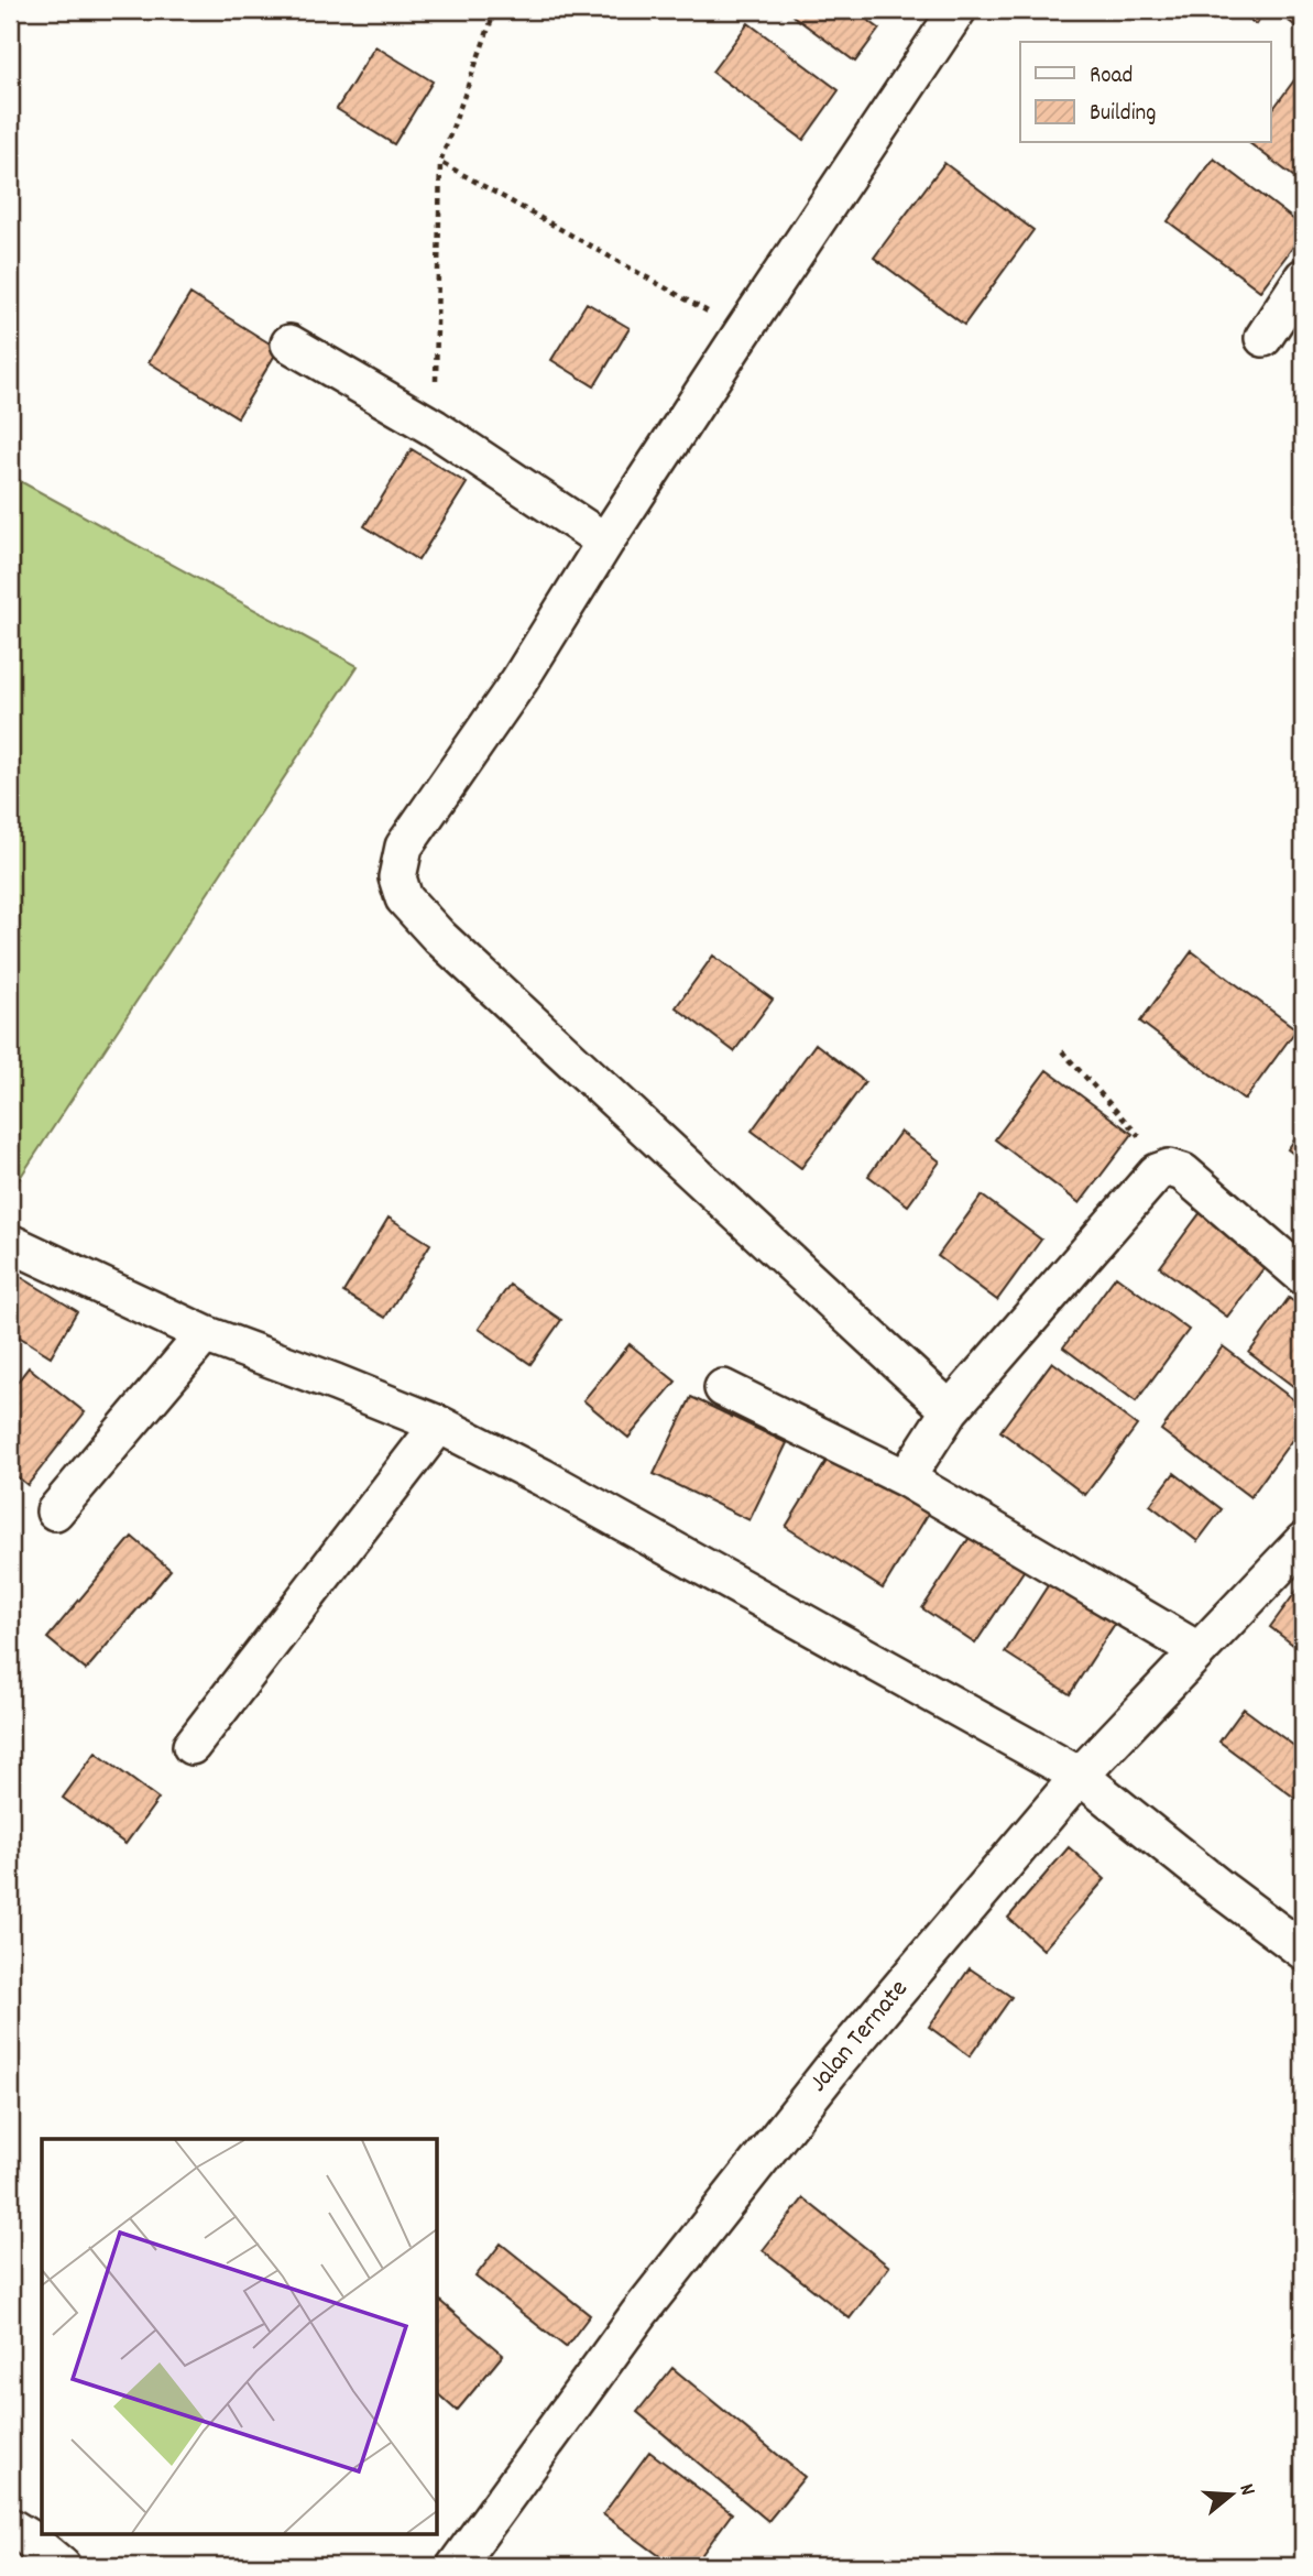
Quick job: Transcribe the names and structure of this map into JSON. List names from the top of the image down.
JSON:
{
  "streets": {
    "street": ["Jalan Ternate"]
  },
  "legend": ["Road", "Building"],
  "north": "right"
}
